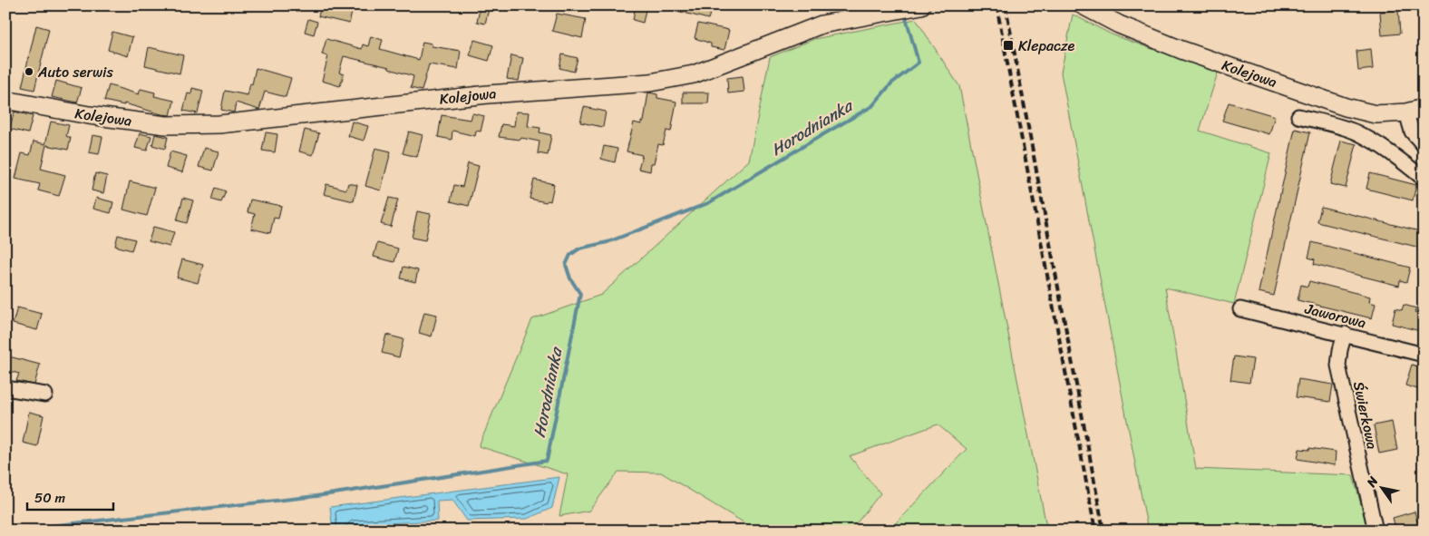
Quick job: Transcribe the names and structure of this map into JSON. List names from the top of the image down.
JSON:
{
  "streets": {
    "street": ["Kolejowa", "Jaworowa", "Świerkowa"]
  },
  "crossings": [
    ["Jaworowa", "Świerkowa"]
  ],
  "water": ["Horodnianka"],
  "places": {
    "transit": ["Klepacze"],
    "other": ["Auto serwis"]
  },
  "scale_bar": "50 m",
  "north": "top left"
}
